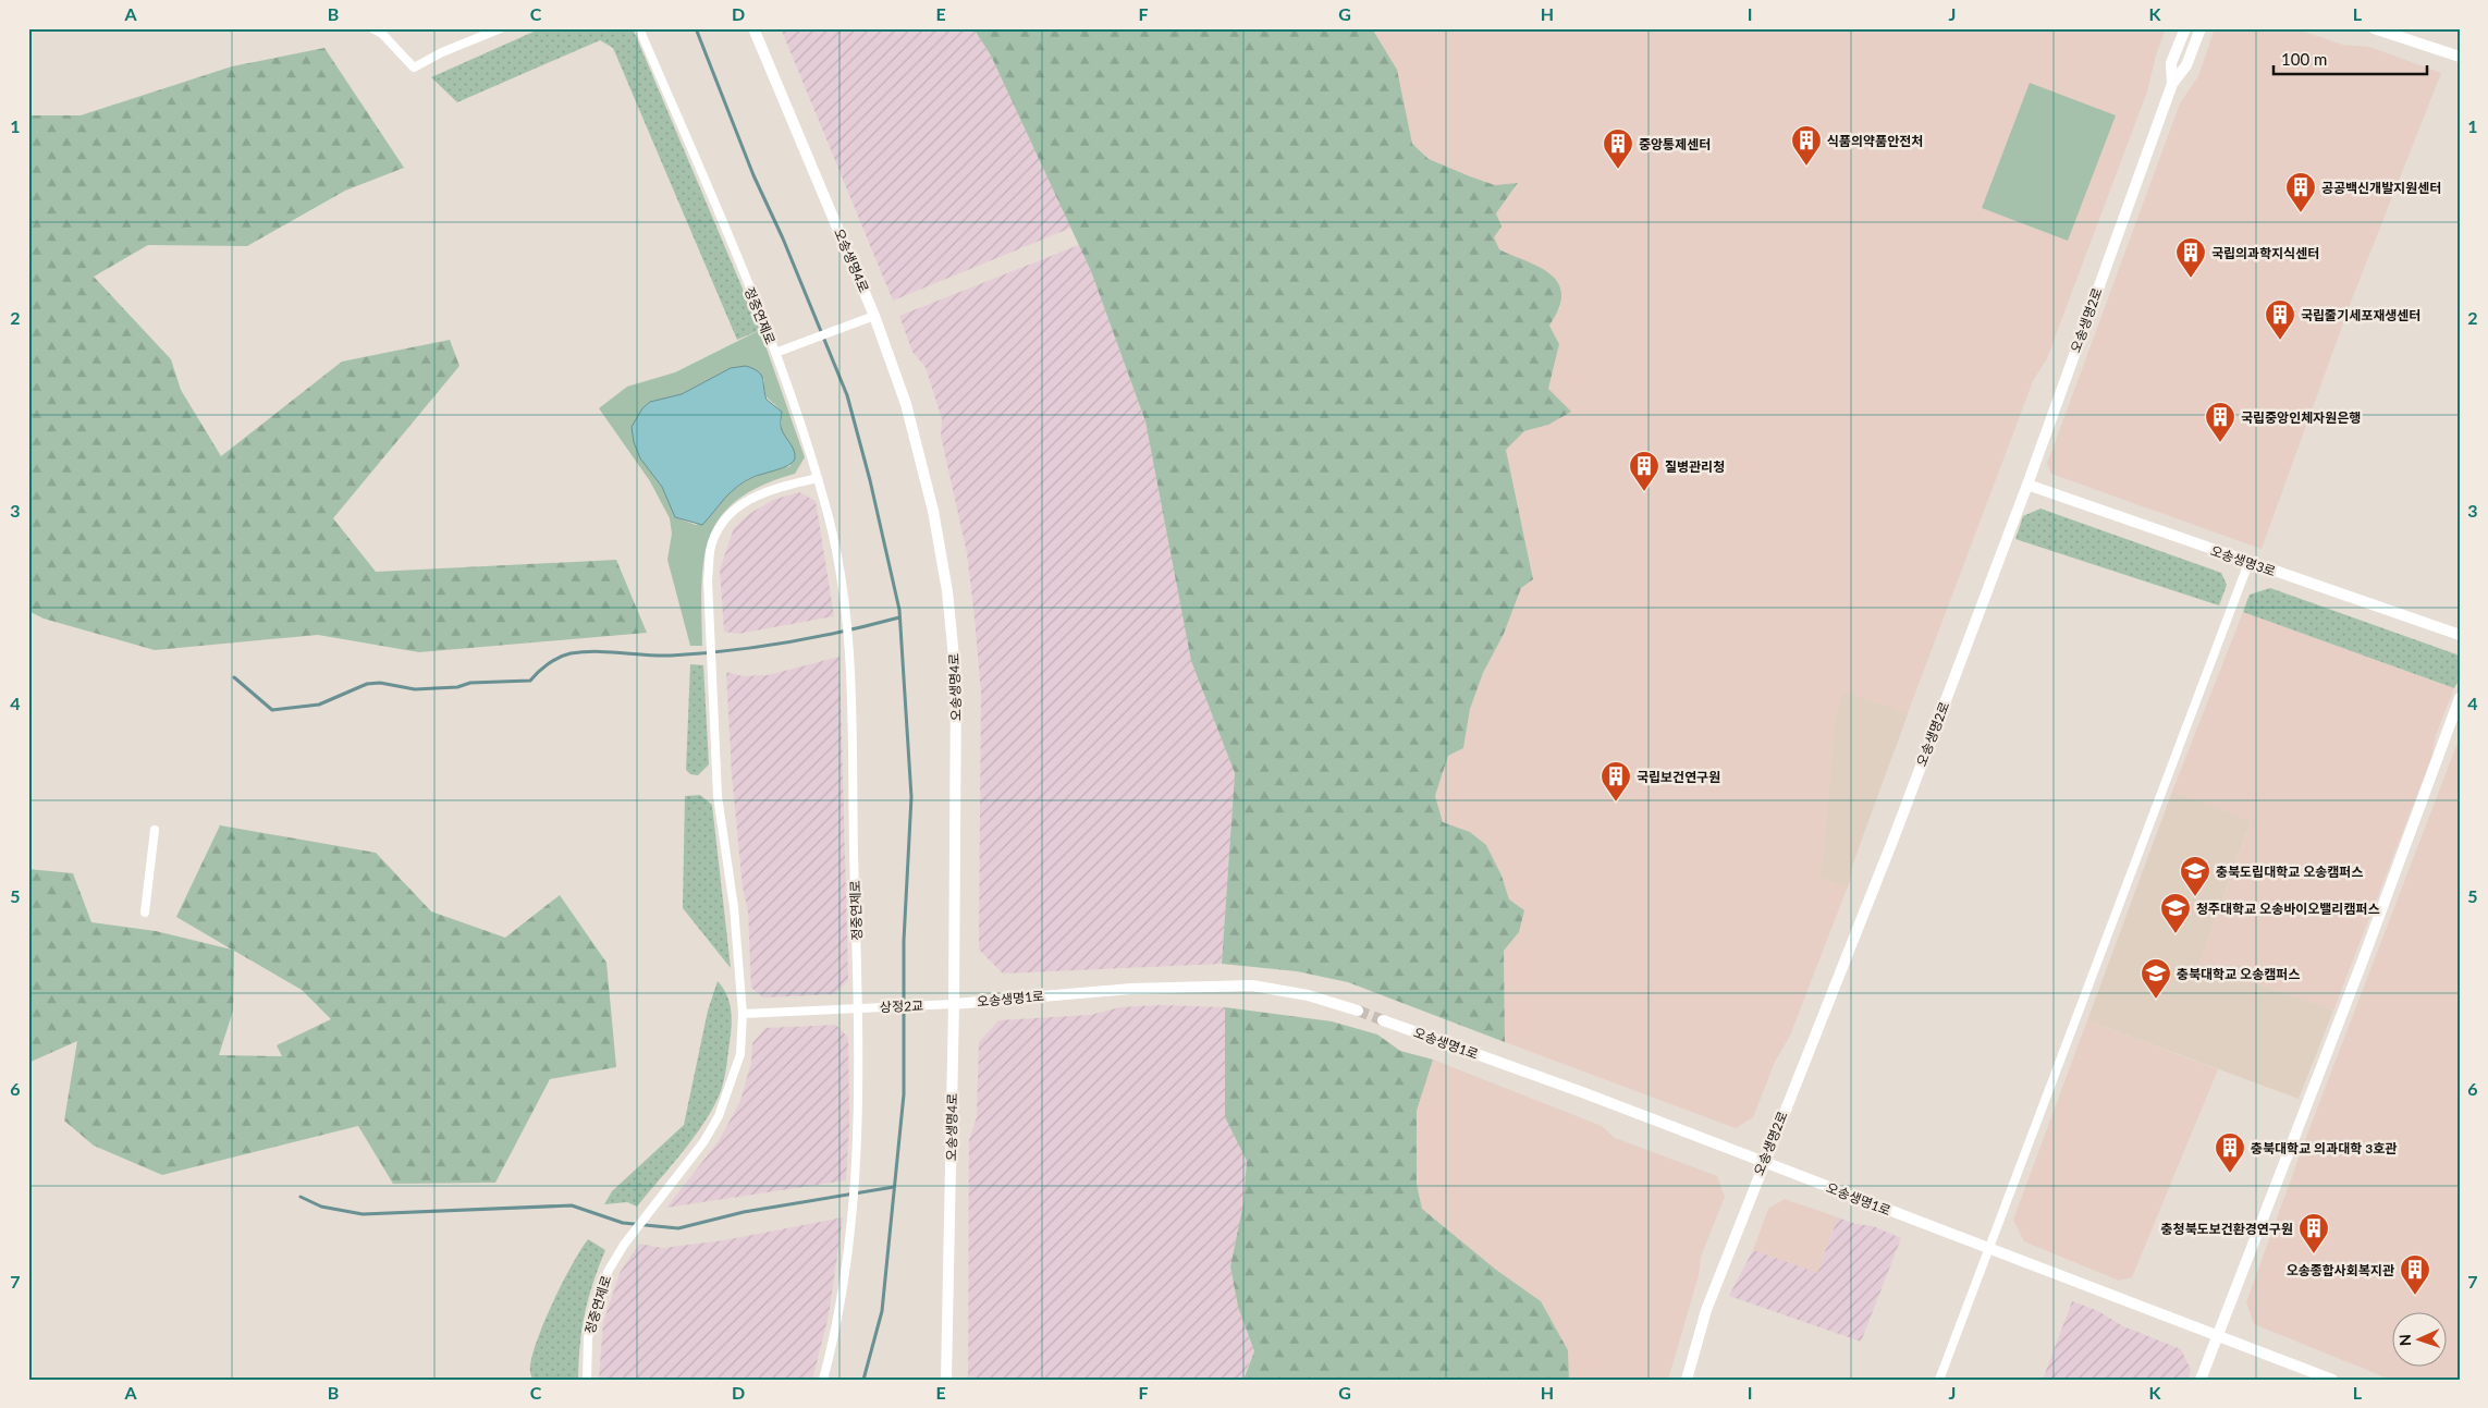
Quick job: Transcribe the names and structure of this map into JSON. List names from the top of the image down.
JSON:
{
  "streets": {
    "street": [
      "오송생명4로",
      "정중연제로",
      "오송생명2로",
      "오송생명3로",
      "오송생명1로",
      "상정2교"
    ]
  },
  "crossings": [
    ["오송생명4로", "오송생명1로"],
    ["오송생명4로", "상정2교"],
    ["정중연제로", "상정2교"],
    ["오송생명2로", "오송생명3로"],
    ["오송생명2로", "오송생명1로"],
    ["오송생명1로", "상정2교"]
  ],
  "places": {
    "building": [
      "식품의약품안전처",
      "중앙통제센터",
      "공공백신개발지원센터",
      "국립의과학지식센터",
      "국립줄기세포재생센터",
      "국립중앙인체자원은행",
      "질병관리청",
      "국립보건연구원",
      "충북대학교 의과대학 3호관",
      "충청북도보건환경연구원",
      "오송종합사회복지관"
    ],
    "school or university": ["충북도립대학교 오송캠퍼스", "청주대학교 오송바이오밸리캠퍼스", "충북대학교 오송캠퍼스"]
  },
  "scale_bar": "100 m",
  "north": "left",
  "grid": {
    "columns": [
      "A",
      "B",
      "C",
      "D",
      "E",
      "F",
      "G",
      "H",
      "I",
      "J",
      "K",
      "L"
    ],
    "rows": [
      "1",
      "2",
      "3",
      "4",
      "5",
      "6",
      "7"
    ]
  }
}
